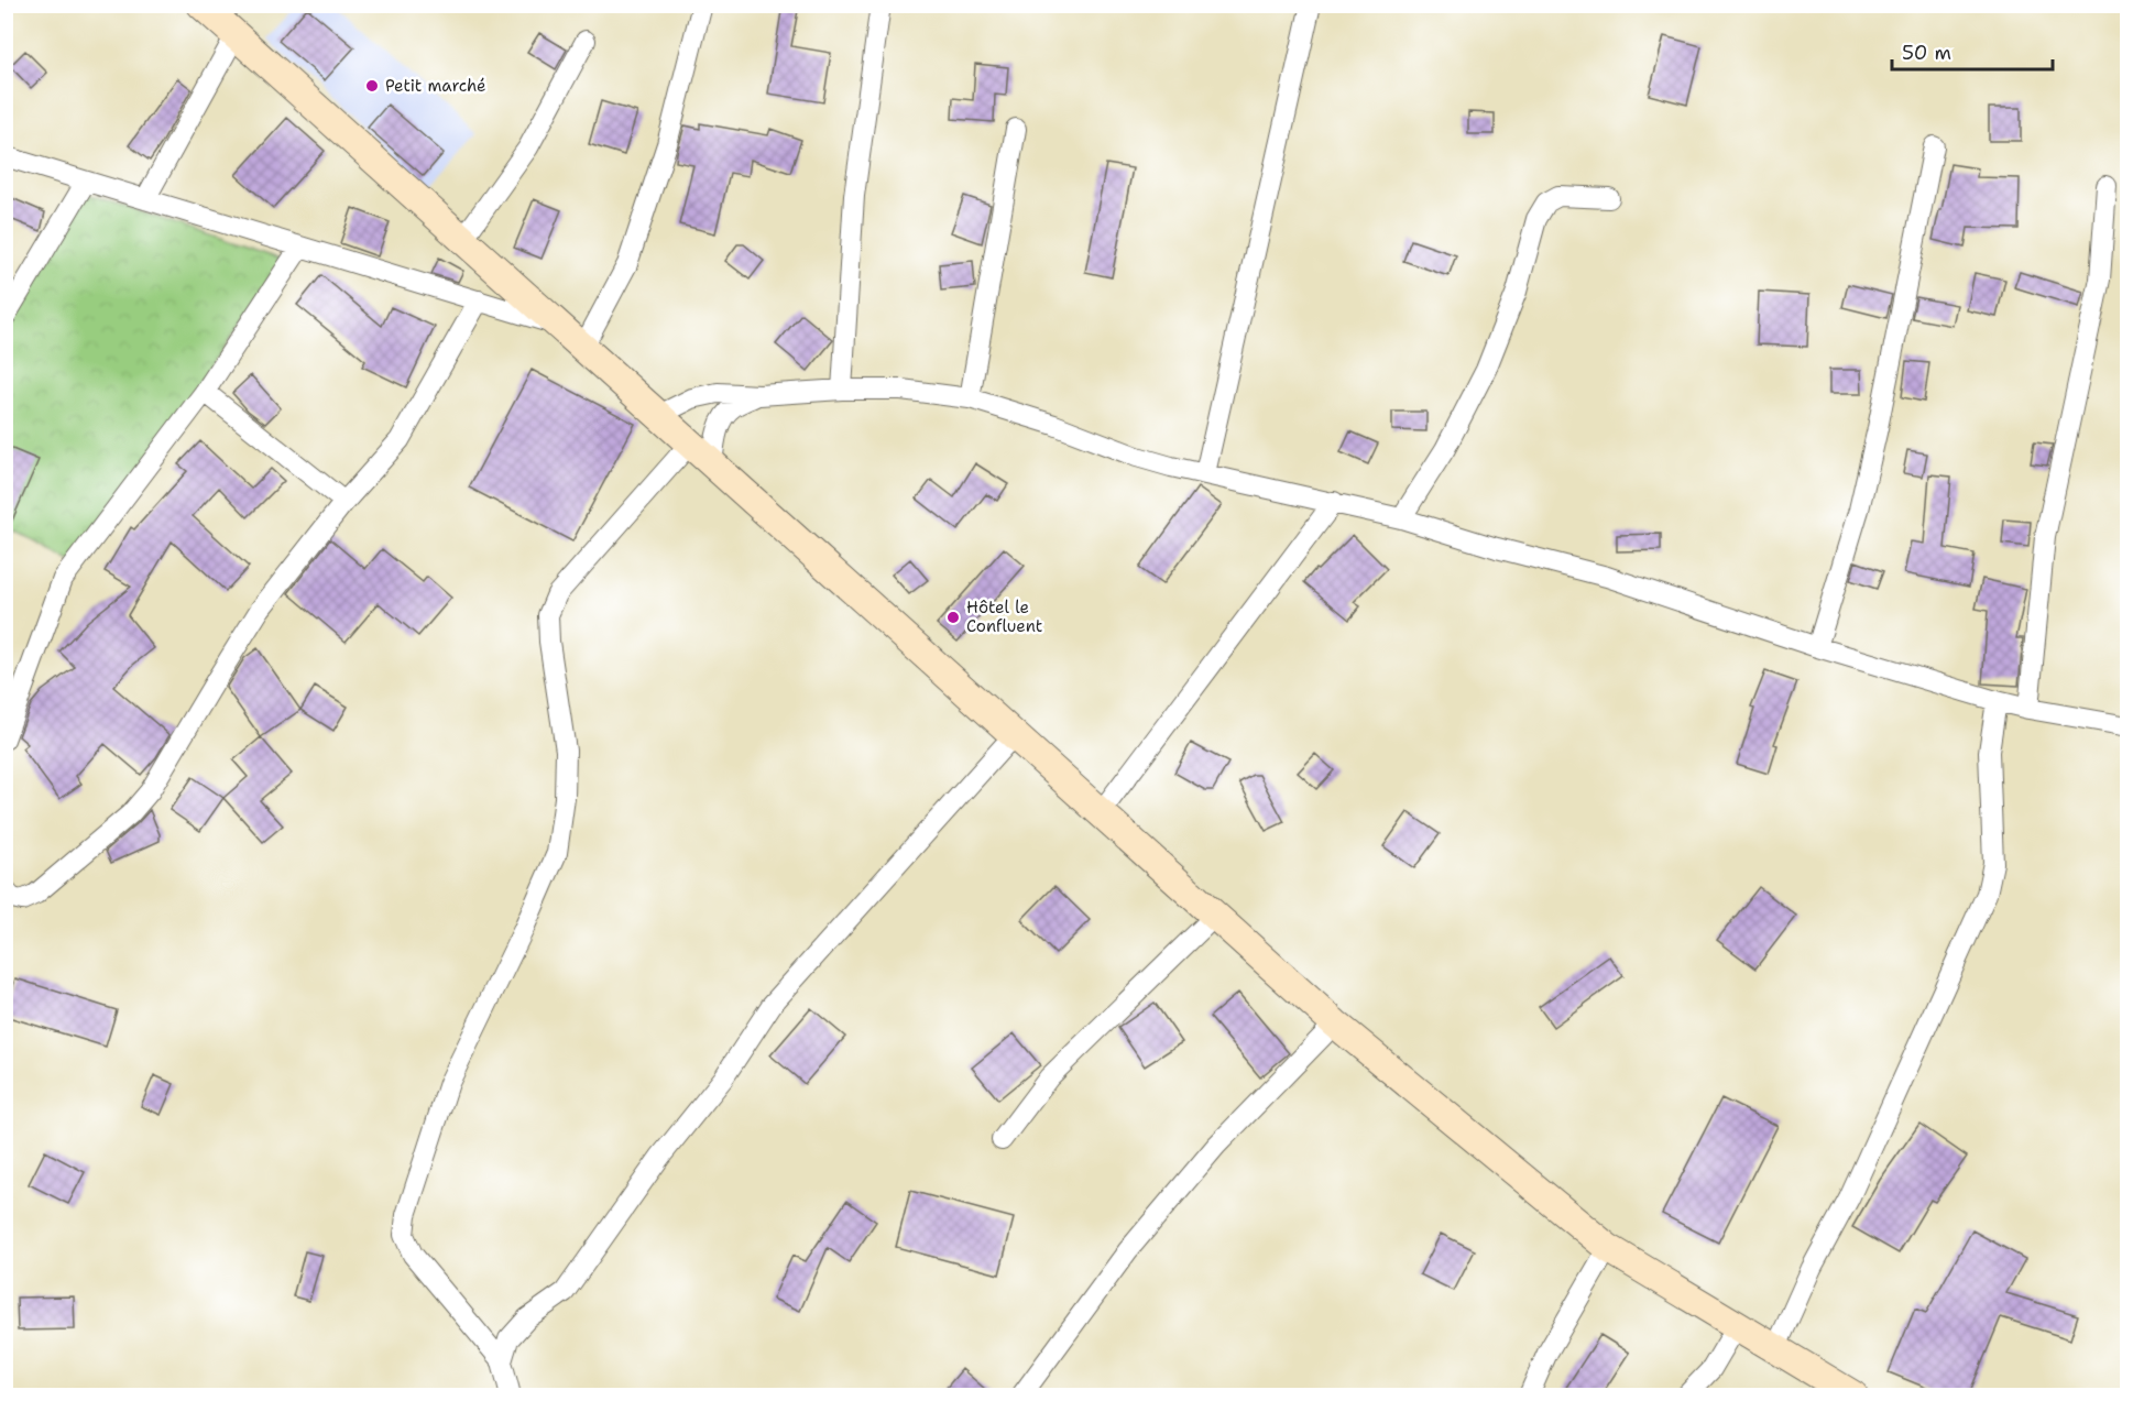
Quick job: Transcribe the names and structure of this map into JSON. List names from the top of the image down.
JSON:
{
  "places": ["Petit marché", "Hôtel le Confluent"],
  "scale_bar": "50 m"
}
